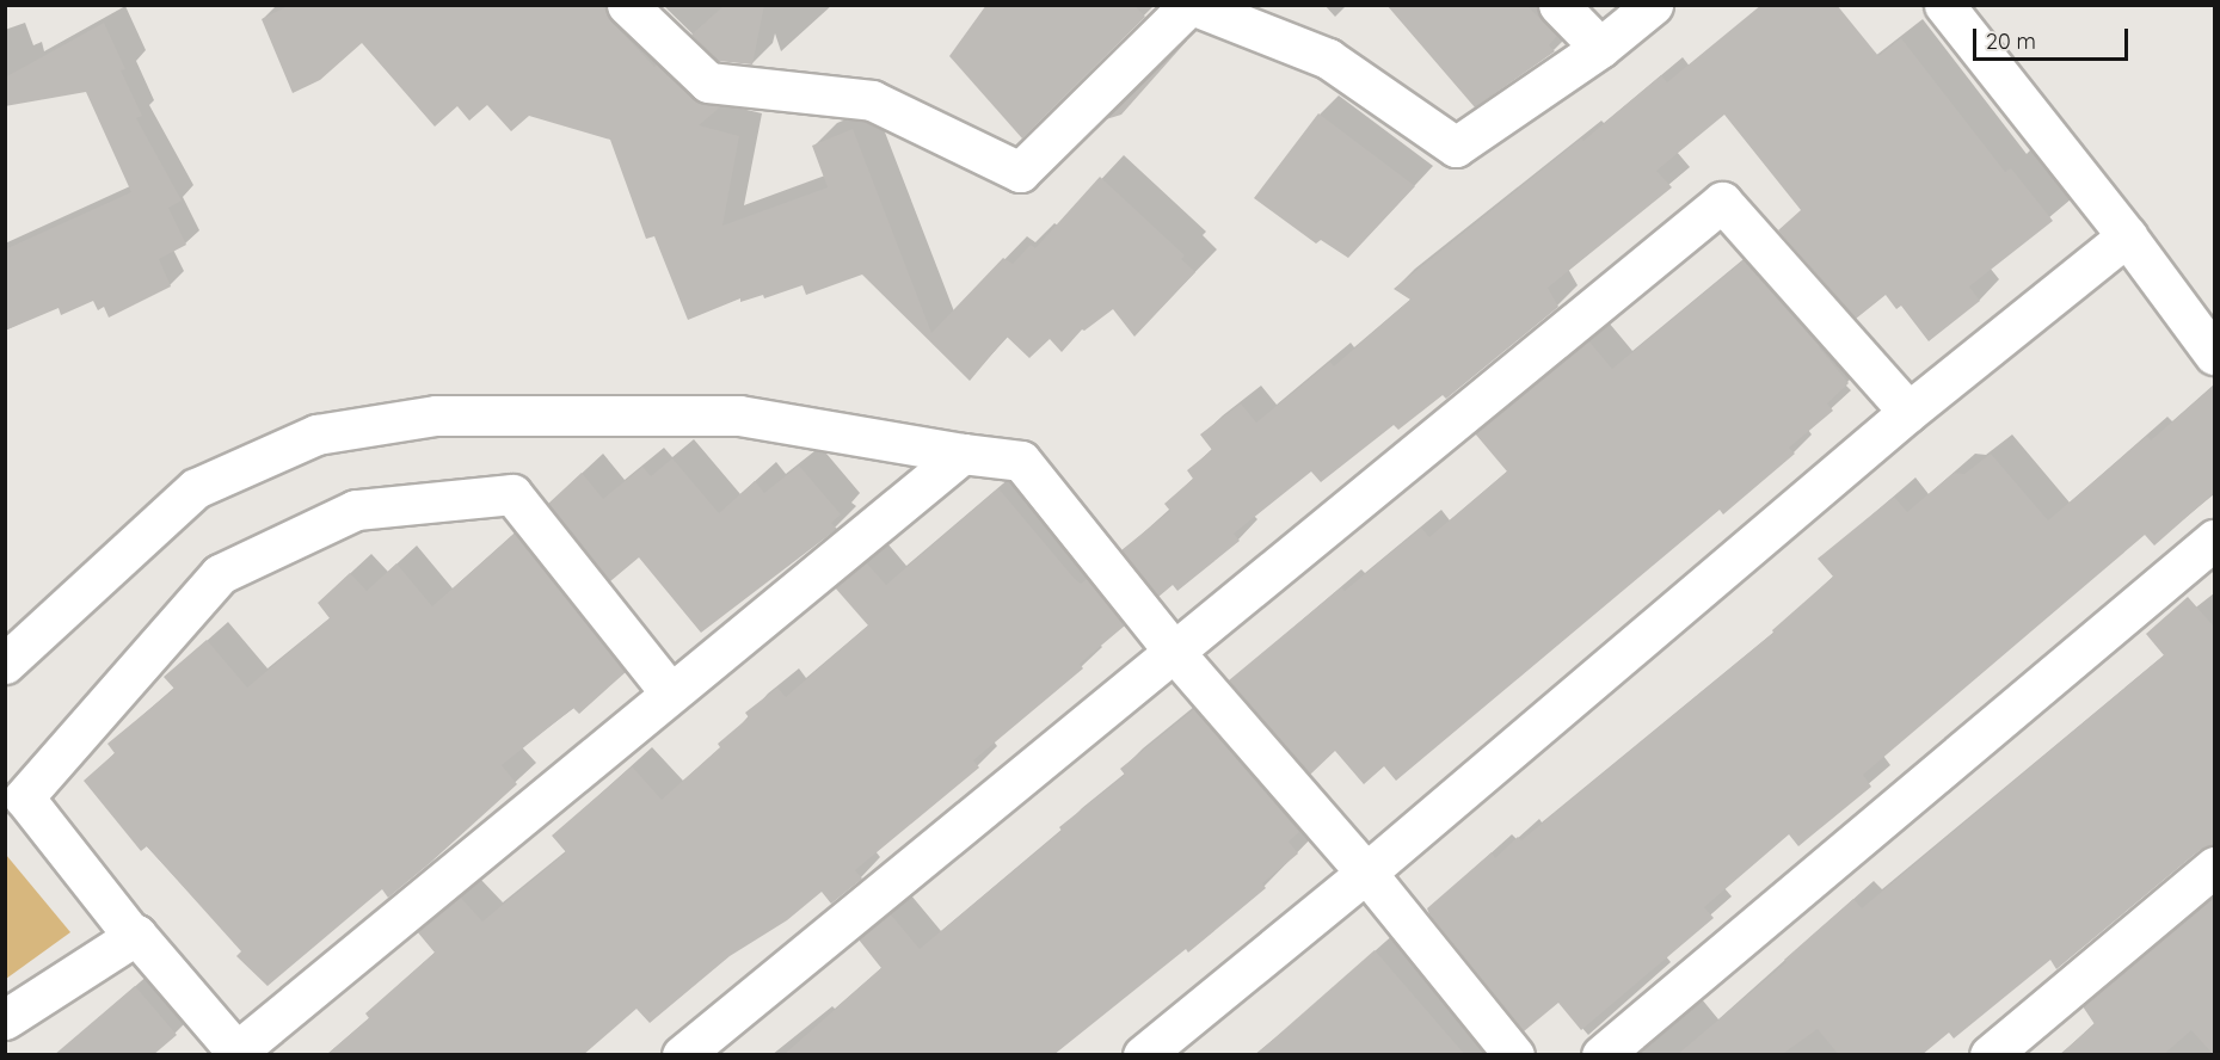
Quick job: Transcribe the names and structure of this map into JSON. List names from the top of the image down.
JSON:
{
  "scale_bar": "20 m"
}
